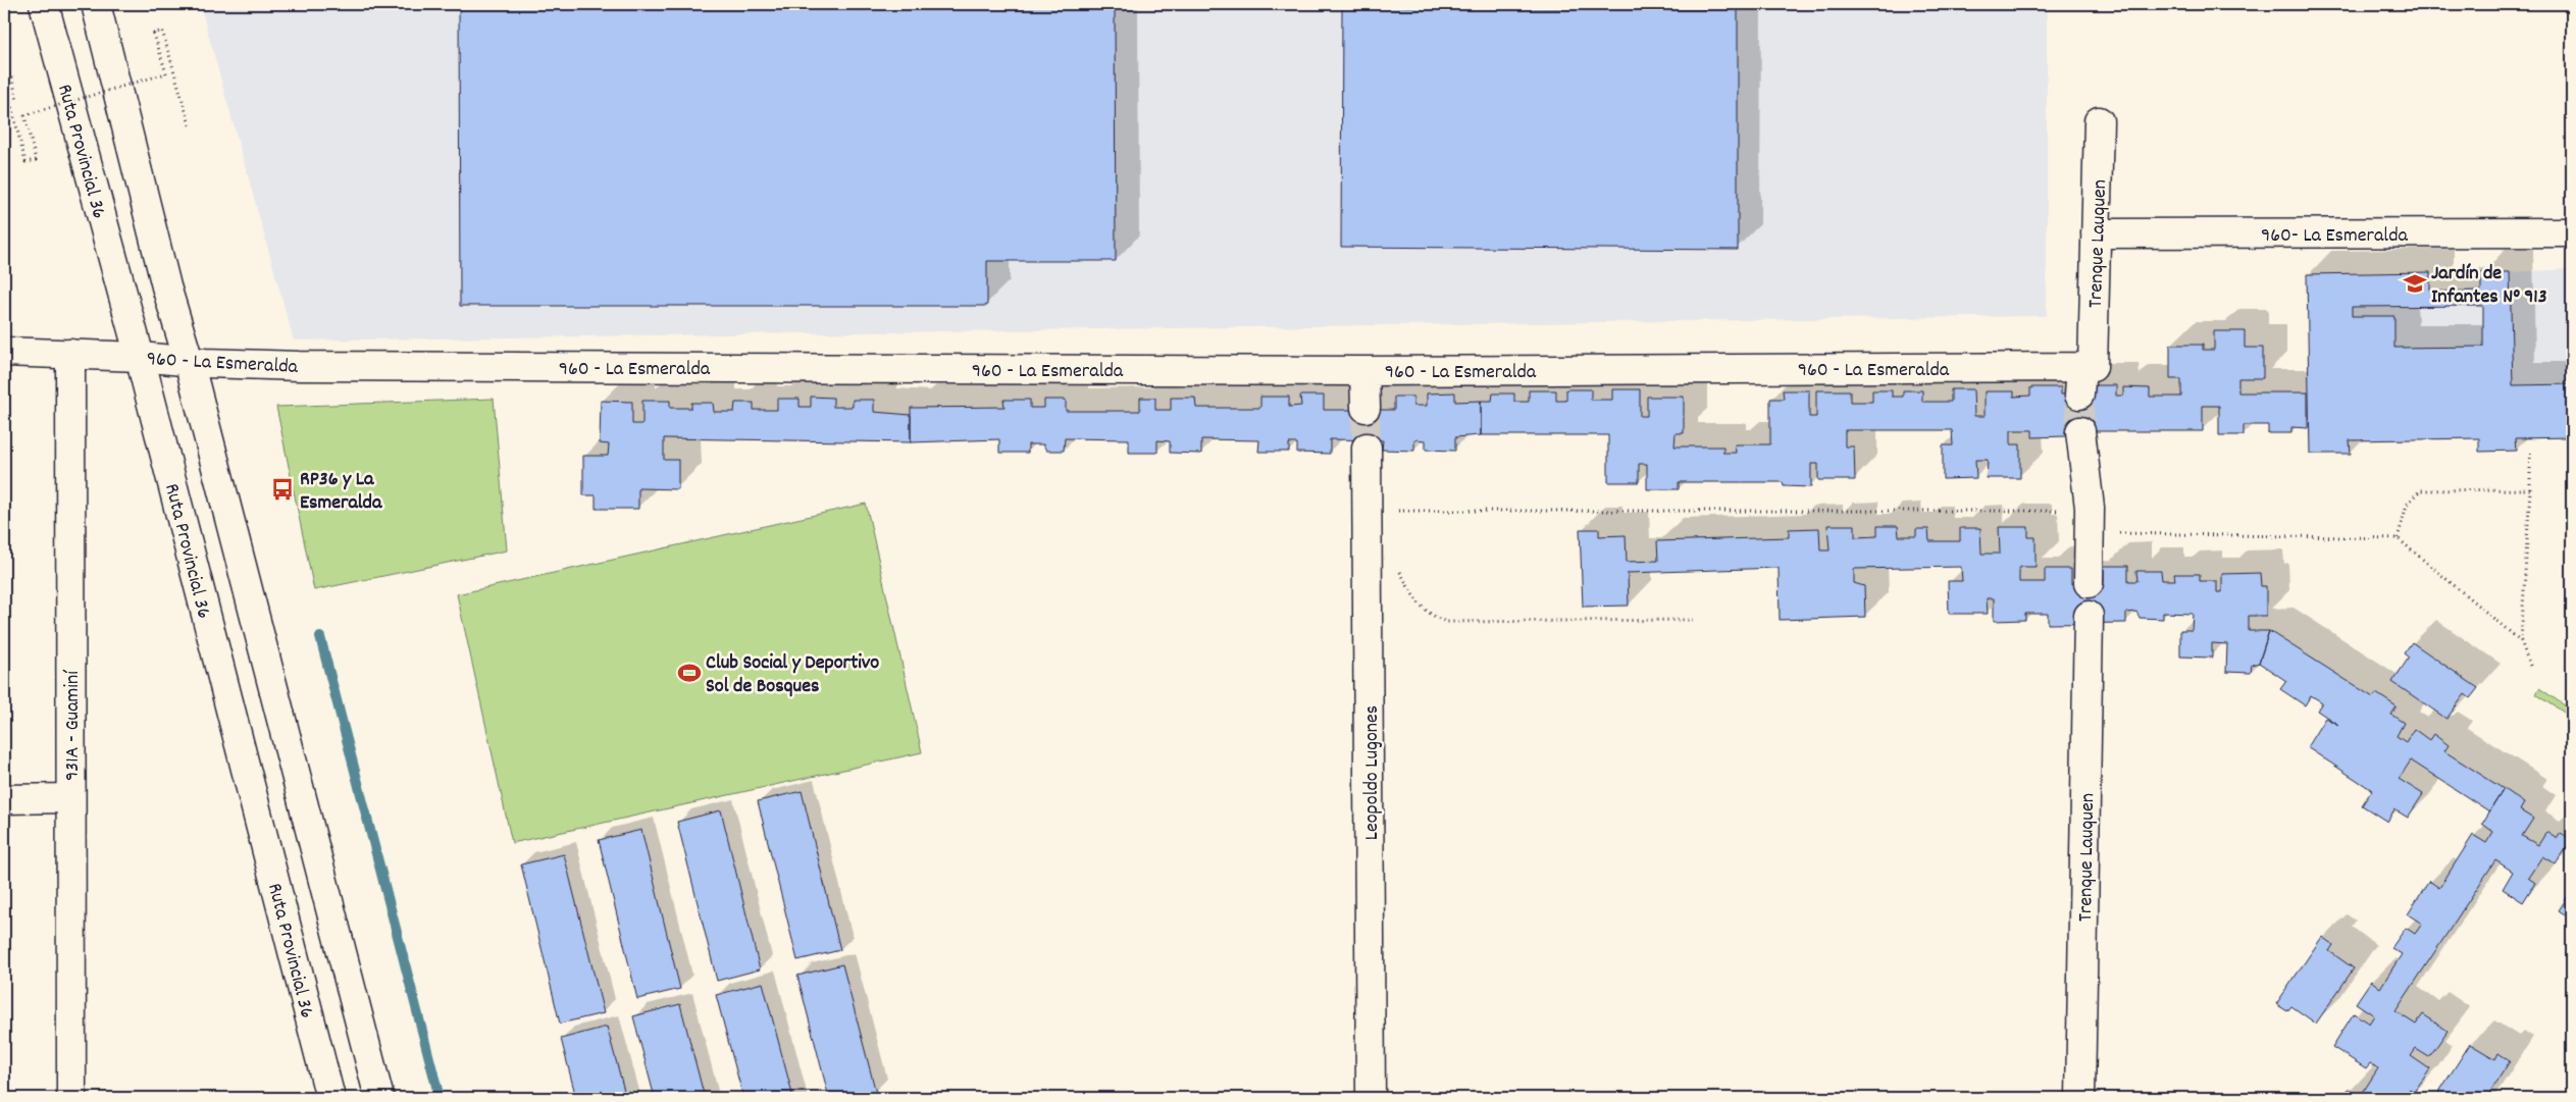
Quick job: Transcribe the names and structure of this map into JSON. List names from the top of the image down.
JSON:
{
  "streets": {
    "street": [
      "Ruta Provincial 36",
      "960- La Esmeralda",
      "Trenque Lauquen",
      "960 - La Esmeralda",
      "931A - Guaminí",
      "Leopoldo Lugones"
    ]
  },
  "crossings": [
    ["Ruta Provincial 36", "960 - La Esmeralda"],
    ["960- La Esmeralda", "Trenque Lauquen"],
    ["Trenque Lauquen", "960 - La Esmeralda"],
    ["960 - La Esmeralda", "931A - Guaminí"]
  ],
  "places": {
    "school or university": ["Jardín de Infantes N° 913"],
    "bus stop": ["RP36 y La Esmeralda"],
    "sports": ["Club Social y Deportivo Sol de Bosques"]
  }
}
